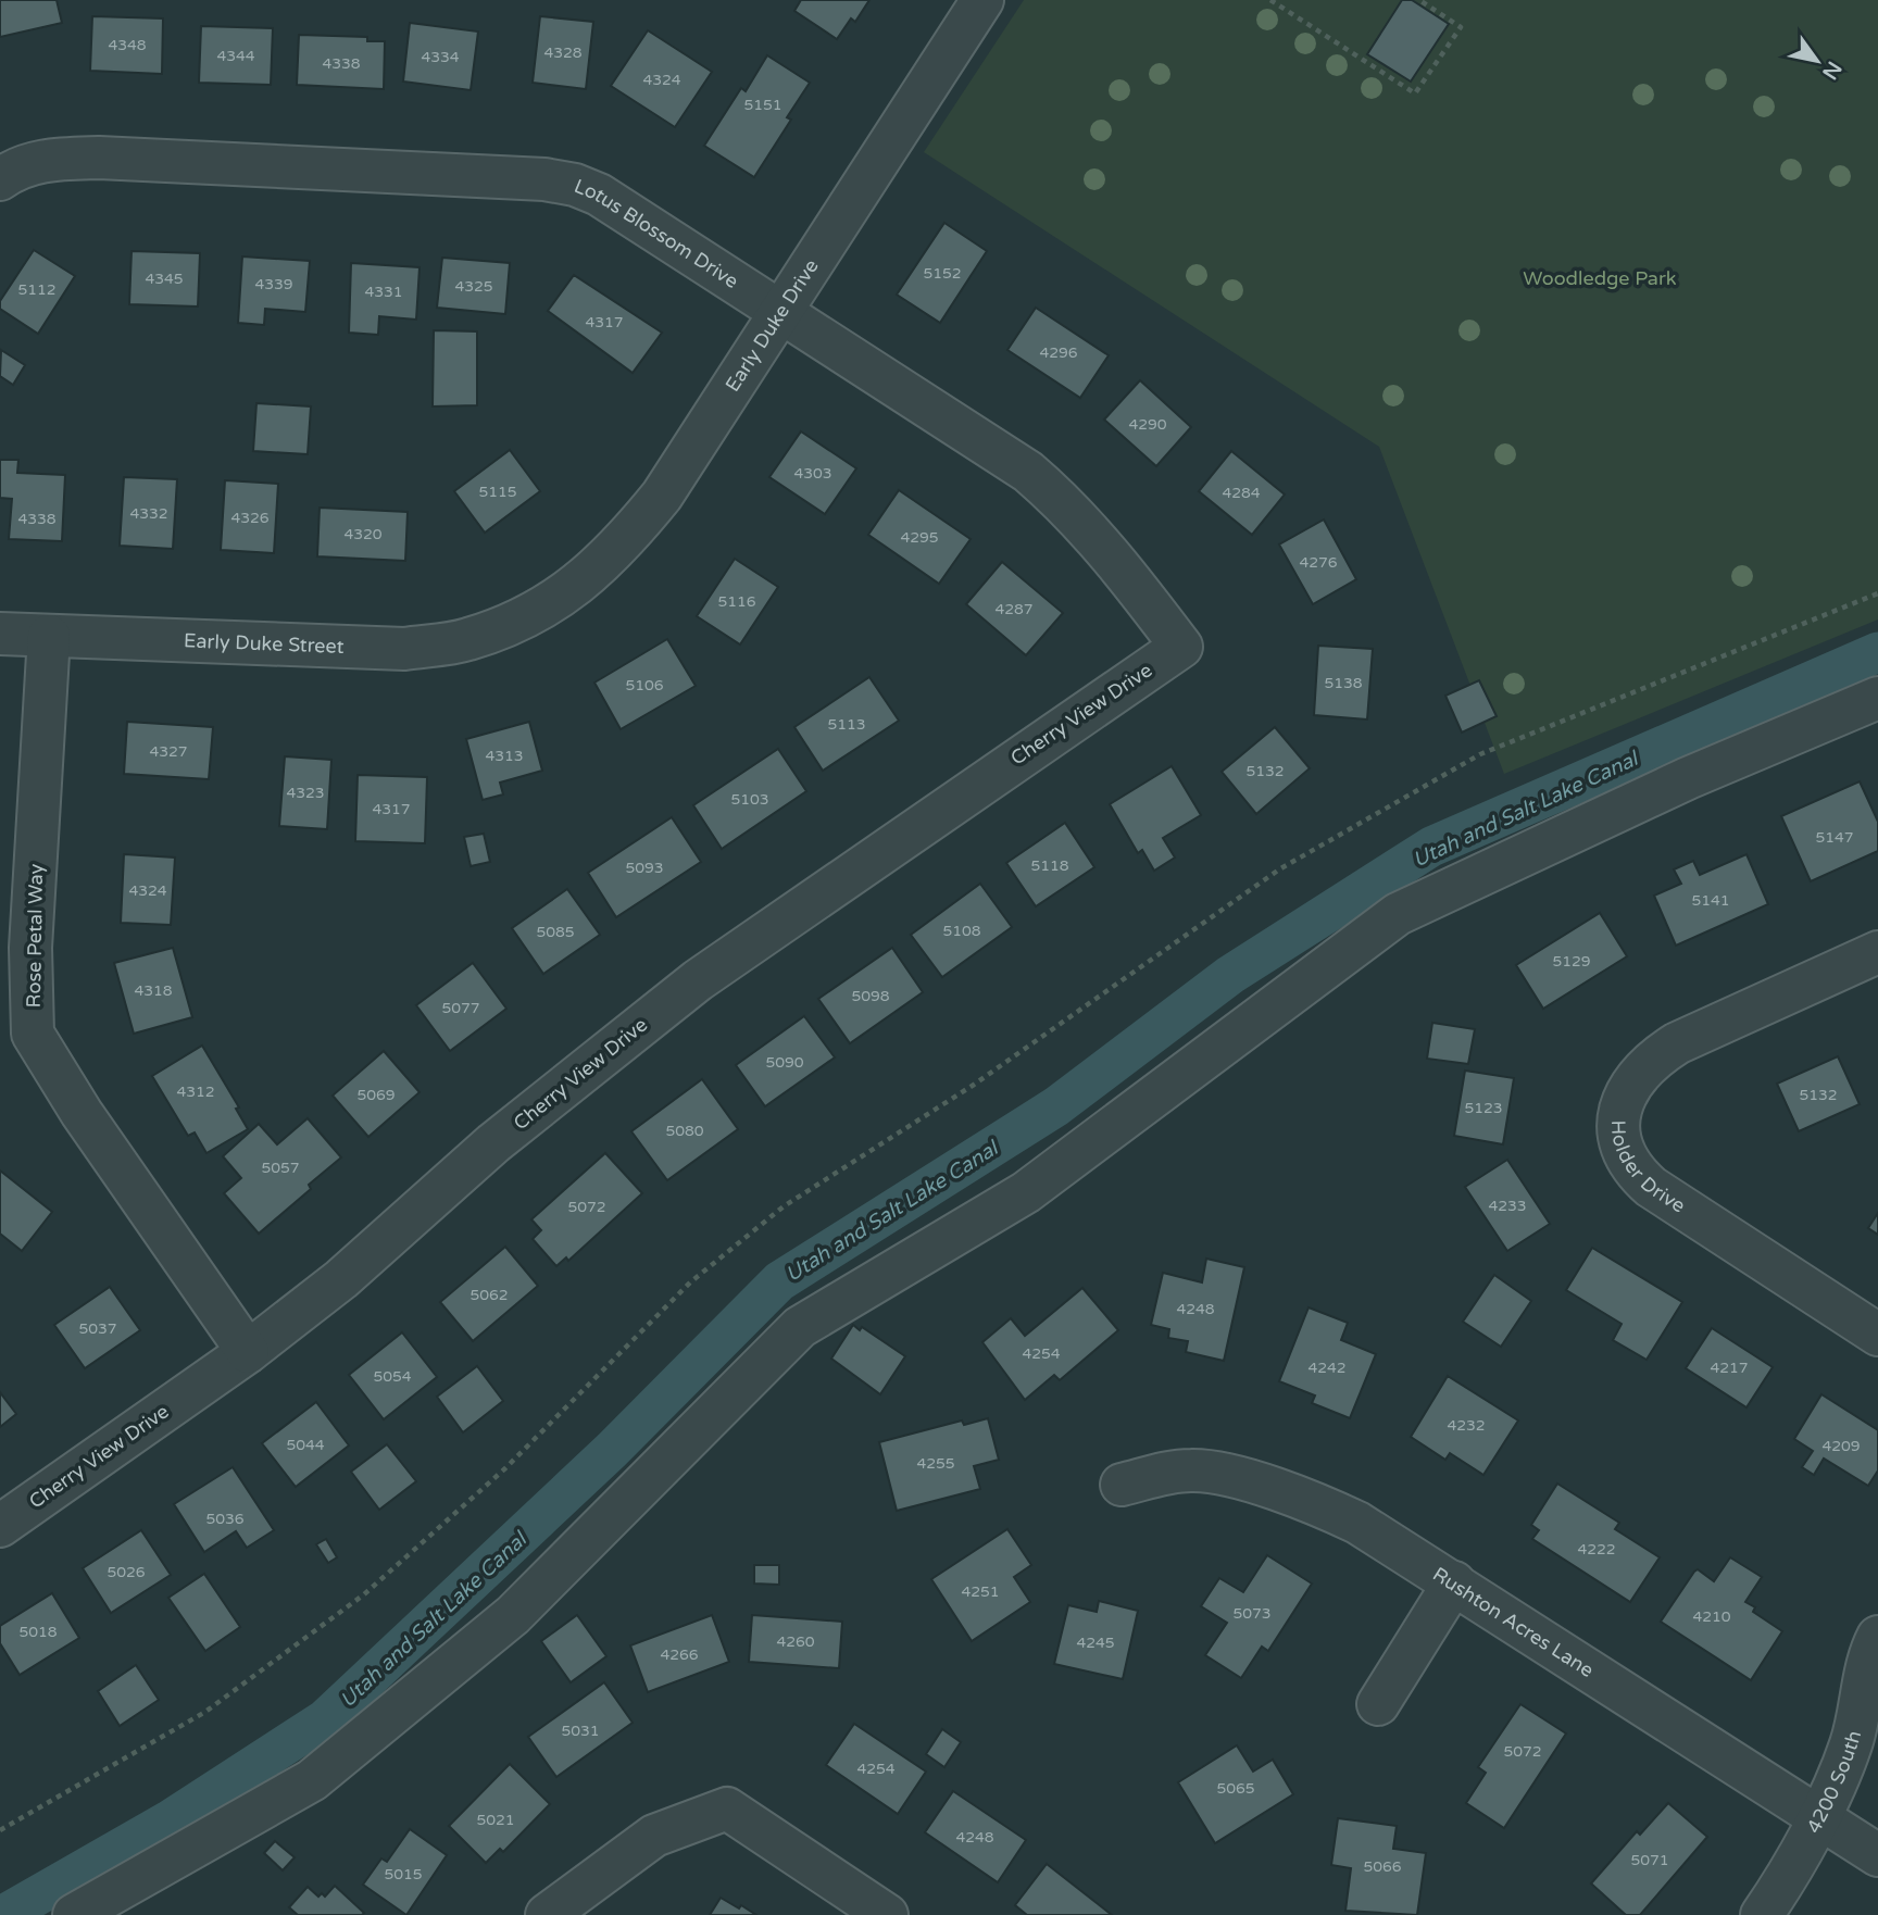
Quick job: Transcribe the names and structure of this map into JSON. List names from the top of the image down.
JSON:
{
  "streets": {
    "street": [
      "Lotus Blossom Drive",
      "Early Duke Drive",
      "Early Duke Street",
      "Cherry View Drive",
      "Rose Petal Way",
      "Holder Drive",
      "Rushton Acres Lane",
      "4200 South"
    ]
  },
  "crossings": [
    ["Lotus Blossom Drive", "Early Duke Drive"],
    ["Lotus Blossom Drive", "Cherry View Drive"],
    ["Early Duke Drive", "Early Duke Street"],
    ["Early Duke Street", "Rose Petal Way"],
    ["Cherry View Drive", "Rose Petal Way"],
    ["Rushton Acres Lane", "4200 South"]
  ],
  "water": ["Utah and Salt Lake Canal"],
  "parks": ["Woodledge Park"],
  "house_numbers": [
    "4348",
    "4328",
    "4344",
    "4334",
    "4338",
    "4324",
    "5151",
    "5152",
    "4345",
    "4339",
    "4325",
    "5112",
    "4331",
    "4317",
    "4296",
    "4290",
    "4303",
    "5115",
    "4284",
    "4332",
    "4326",
    "4338",
    "4320",
    "4295",
    "4276",
    "5116",
    "4287",
    "5138",
    "5106",
    "5113",
    "4327",
    "4313",
    "5132",
    "4323",
    "5103",
    "4317",
    "5147",
    "5118",
    "5093",
    "4324",
    "5141",
    "5108",
    "5085",
    "5129",
    "4318",
    "5098",
    "5077",
    "5090",
    "4312",
    "5069",
    "5132",
    "5123",
    "5080",
    "5057",
    "4233",
    "5072",
    "5062",
    "4248",
    "5037",
    "4254",
    "4242",
    "4217",
    "5054",
    "4232",
    "5044",
    "4209",
    "4255",
    "5036",
    "4222",
    "5026",
    "4251",
    "5073",
    "4210",
    "5018",
    "4260",
    "4245",
    "4266",
    "5031",
    "5072",
    "4254",
    "5065",
    "5021",
    "4248",
    "5071",
    "5066",
    "5015"
  ],
  "north": "bottom right"
}
